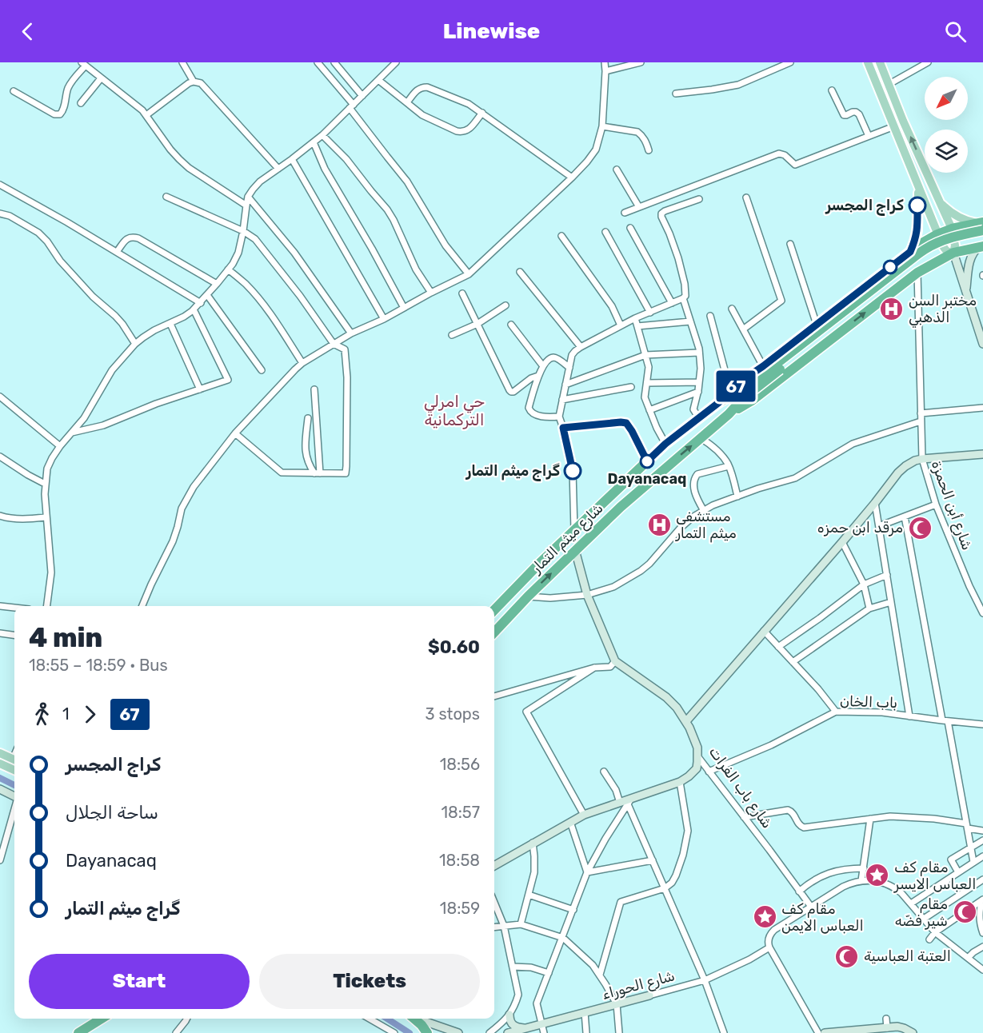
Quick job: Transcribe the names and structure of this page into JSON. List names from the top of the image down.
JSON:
{
  "streets": {
    "highway": ["شارع ميثم التمار"],
    "street": [
      "شارع أبن الحمزة",
      "باب الخان",
      "شارع باب الفرات",
      "شارع الحوراء"
    ]
  },
  "crossings": [
    ["باب الخان", "شارع باب الفرات"]
  ],
  "districts": ["حي امرلي التركمانية"],
  "places": {
    "other": ["كراج المجسر", "Dayanacaq", "گراج ميثم التمار"],
    "hospital": ["مختبر السن الذهبي", "مستشفى ميثم التمار"],
    "mosque": ["مرقد ابن حمزه", "مقام شير فضّه", "العتبة العباسية"],
    "place": ["مقام كف العباس الايسر", "مقام كف العباس الايمن"]
  },
  "lines": ["bus line 67"],
  "north": "bottom left",
  "page": {
    "header": "Linewise",
    "on_map": "67",
    "heading": ["4 min", "18:55 – 18:59 · Bus", "$0.60"],
    "legs": ["1", "67", "3 stops"],
    "list": [
      {
        "name": "كراج المجسر",
        "value": "18:56"
      },
      {
        "name": "ساحة الجلال",
        "value": "18:57"
      },
      {
        "name": "Dayanacaq",
        "value": "18:58"
      },
      {
        "name": "گراج ميثم التمار",
        "value": "18:59"
      }
    ],
    "buttons": ["Start", "Tickets"]
  }
}
